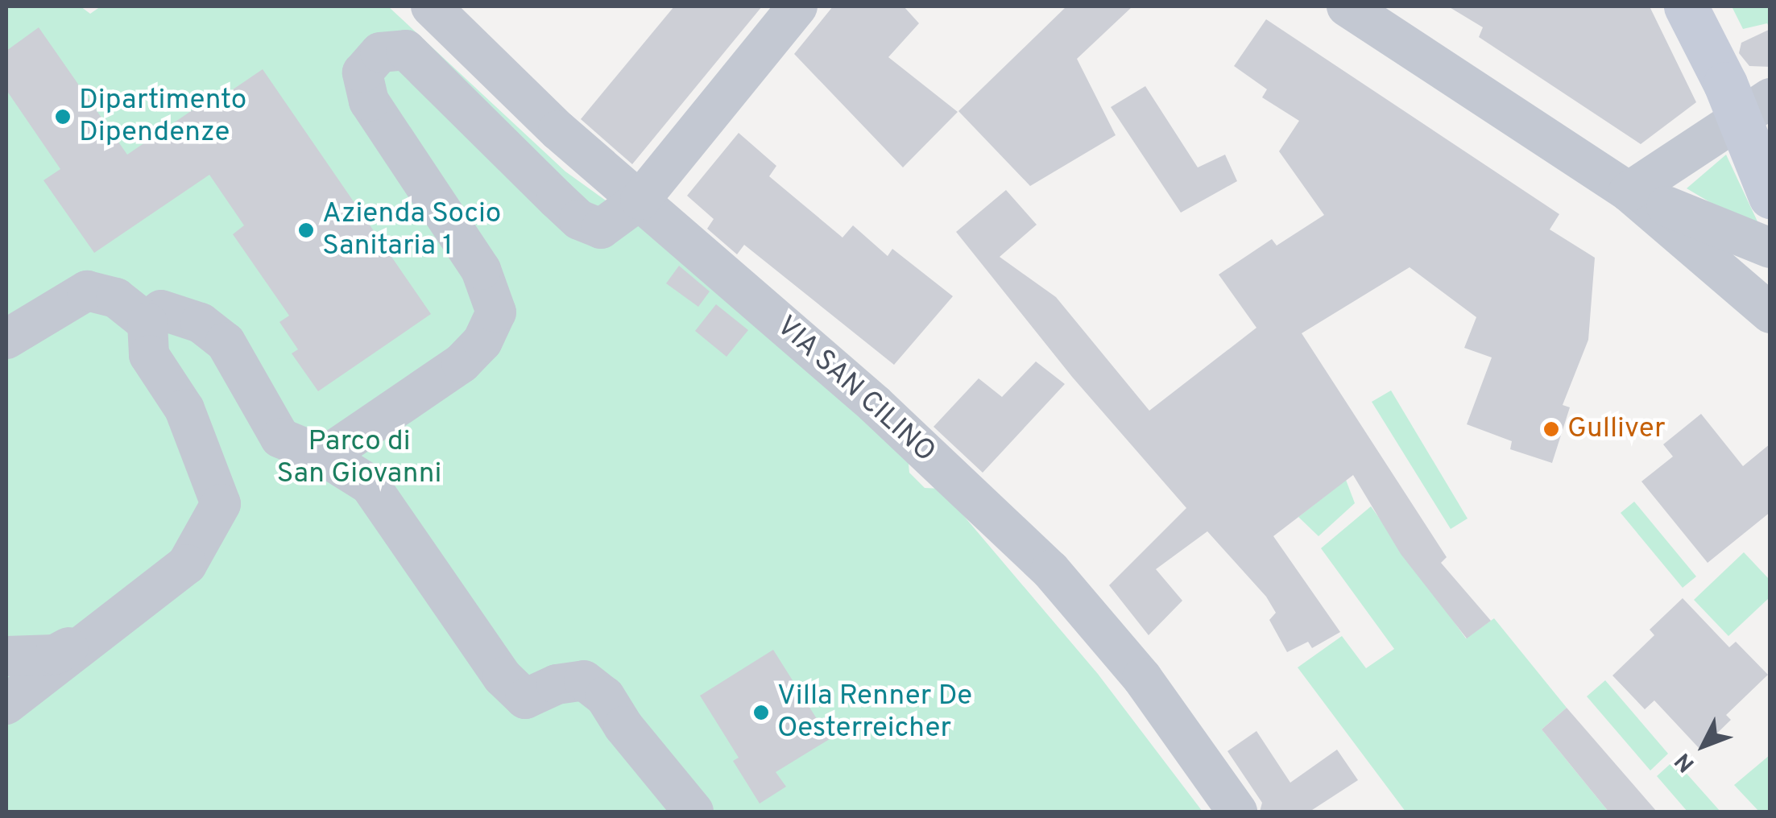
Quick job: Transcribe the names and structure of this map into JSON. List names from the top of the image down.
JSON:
{
  "streets": {
    "street": ["VIA SAN CILINO"]
  },
  "parks": ["Parco di San Giovanni"],
  "places": [
    "Dipartimento Dipendenze",
    "Azienda Socio Sanitaria 1",
    "Gulliver",
    "Villa Renner De Oesterreicher"
  ],
  "north": "bottom left"
}
